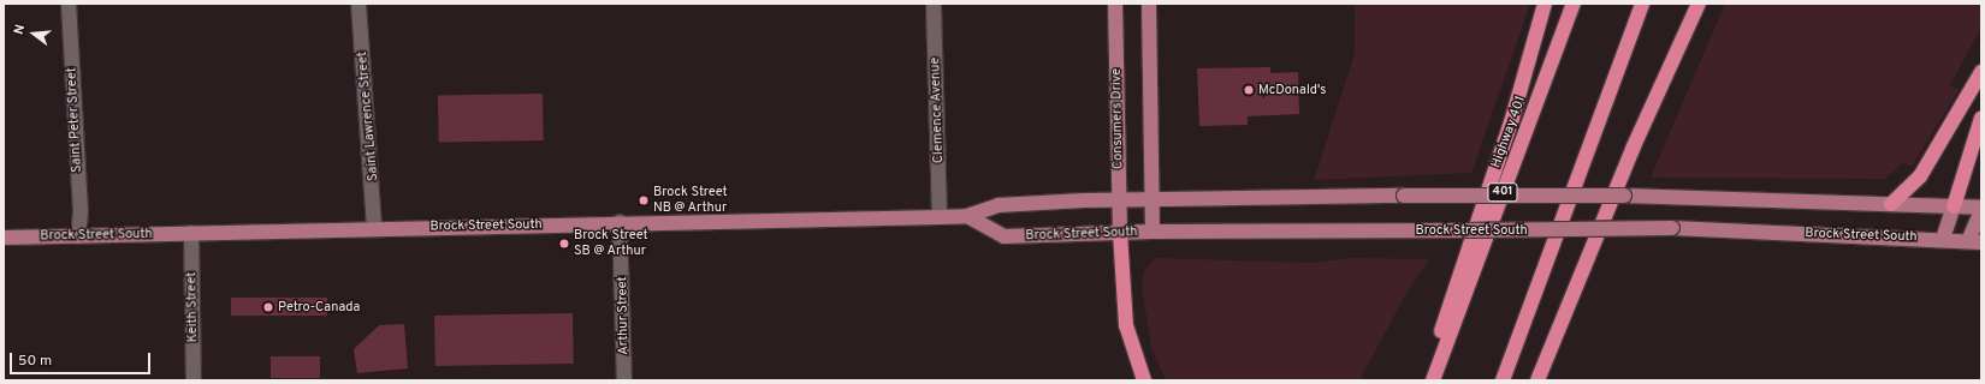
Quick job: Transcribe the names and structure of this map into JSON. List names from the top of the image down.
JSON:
{
  "streets": {
    "highway": ["Highway 401", "401"],
    "main road": ["Consumers Drive", "Brock Street South"],
    "street": [
      "Clemence Avenue",
      "Saint Lawrence Street",
      "Saint Peter Street",
      "Keith Street",
      "Arthur Street"
    ]
  },
  "crossings": [
    ["Clemence Avenue", "Brock Street South"],
    ["Saint Lawrence Street", "Brock Street South"],
    ["Consumers Drive", "Brock Street South"],
    ["Saint Peter Street", "Brock Street South"],
    ["Brock Street South", "Keith Street"],
    ["Brock Street South", "Arthur Street"]
  ],
  "places": [
    "McDonald's",
    "Brock Street NB @ Arthur",
    "Brock Street SB @ Arthur",
    "Petro-Canada"
  ],
  "scale_bar": "50 m",
  "north": "left"
}
